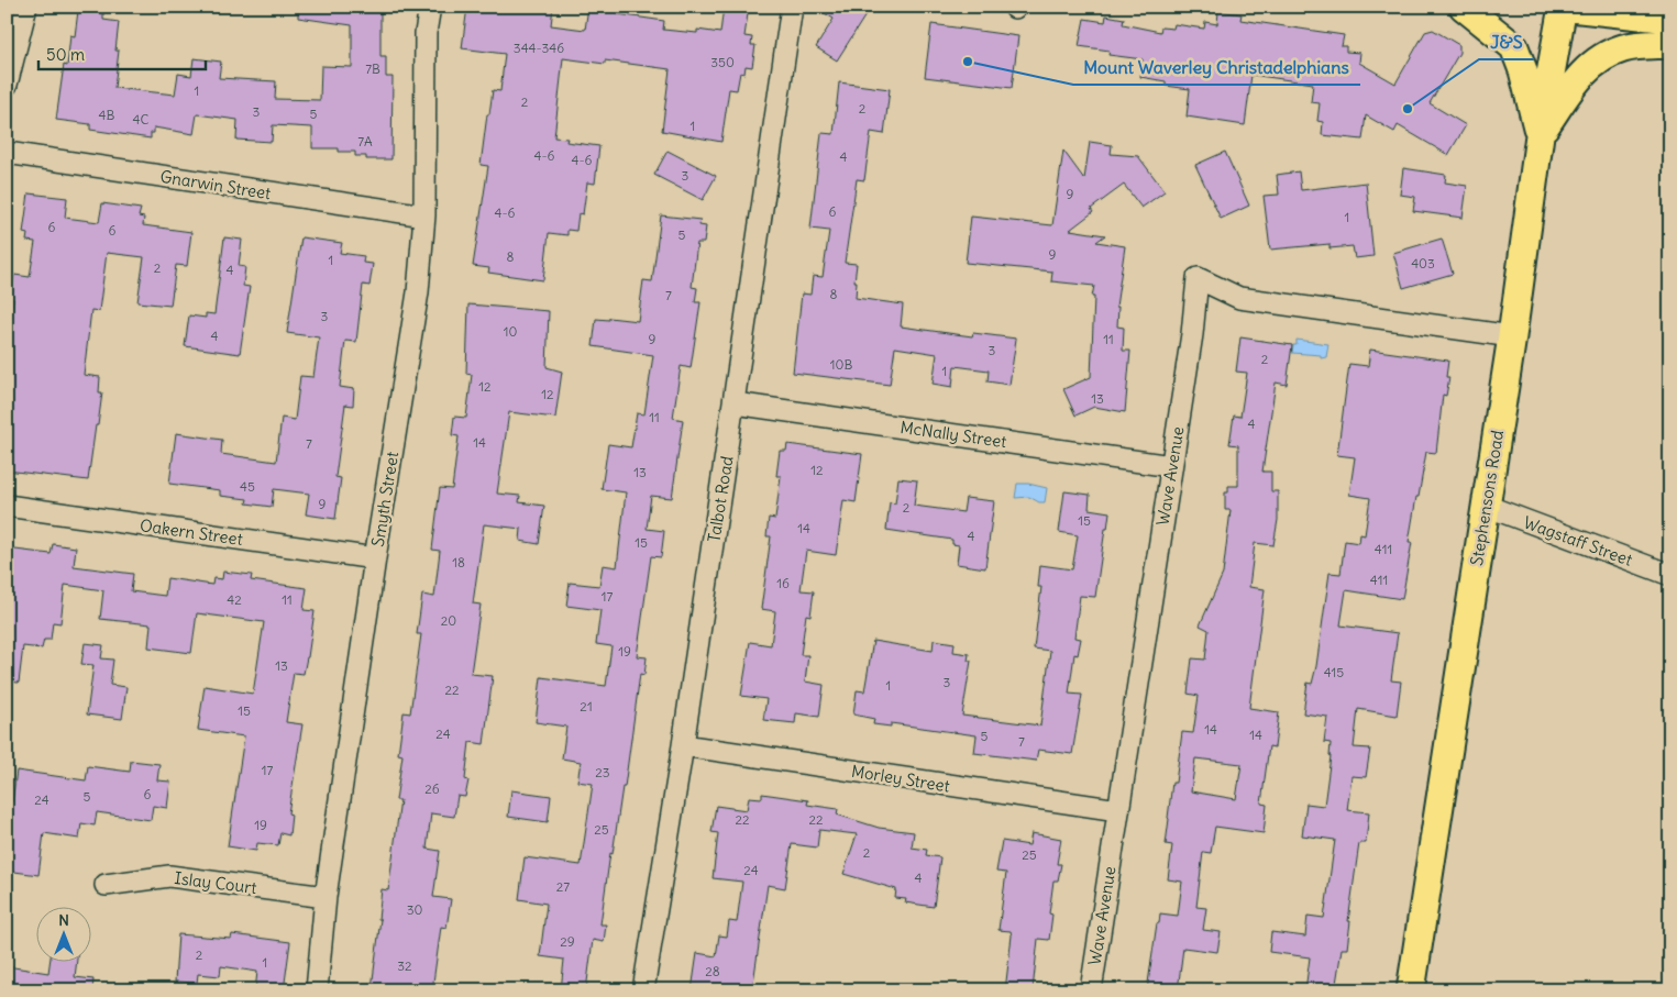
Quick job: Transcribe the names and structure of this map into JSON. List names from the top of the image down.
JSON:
{
  "streets": {
    "main road": ["Stephensons Road"],
    "street": [
      "Gnarwin Street",
      "McNally Street",
      "Wave Avenue",
      "Smyth Street",
      "Talbot Road",
      "Oakern Street",
      "Wagstaff Street",
      "Morley Street",
      "Islay Court"
    ]
  },
  "crossings": [
    ["Gnarwin Street", "Smyth Street"],
    ["McNally Street", "Wave Avenue"],
    ["McNally Street", "Talbot Road"],
    ["Wave Avenue", "Stephensons Road"],
    ["Wave Avenue", "Morley Street"],
    ["Stephensons Road", "Wagstaff Street"],
    ["Smyth Street", "Oakern Street"],
    ["Smyth Street", "Islay Court"],
    ["Talbot Road", "Morley Street"]
  ],
  "places": ["Mount Waverley Christadelphians", "J&S"],
  "house_numbers": [
    "344-346",
    "350",
    "7B",
    "1",
    "2",
    "2",
    "3",
    "5",
    "4B",
    "4C",
    "1",
    "7A",
    "4-6",
    "4",
    "4-6",
    "3",
    "9",
    "6",
    "4-6",
    "1",
    "6",
    "6",
    "5",
    "9",
    "8",
    "1",
    "403",
    "2",
    "4",
    "8",
    "7",
    "3",
    "10",
    "4",
    "9",
    "11",
    "3",
    "2",
    "10B",
    "1",
    "12",
    "12",
    "13",
    "11",
    "4",
    "14",
    "7",
    "12",
    "13",
    "45",
    "9",
    "2",
    "15",
    "14",
    "4",
    "15",
    "411",
    "18",
    "411",
    "16",
    "17",
    "42",
    "11",
    "20",
    "19",
    "13",
    "415",
    "3",
    "1",
    "22",
    "21",
    "15",
    "14",
    "24",
    "14",
    "5",
    "7",
    "17",
    "23",
    "26",
    "6",
    "5",
    "24",
    "22",
    "22",
    "19",
    "25",
    "2",
    "25",
    "24",
    "4",
    "27",
    "30",
    "29",
    "2",
    "1",
    "32",
    "28"
  ],
  "scale_bar": "50 m",
  "north": "top"
}
